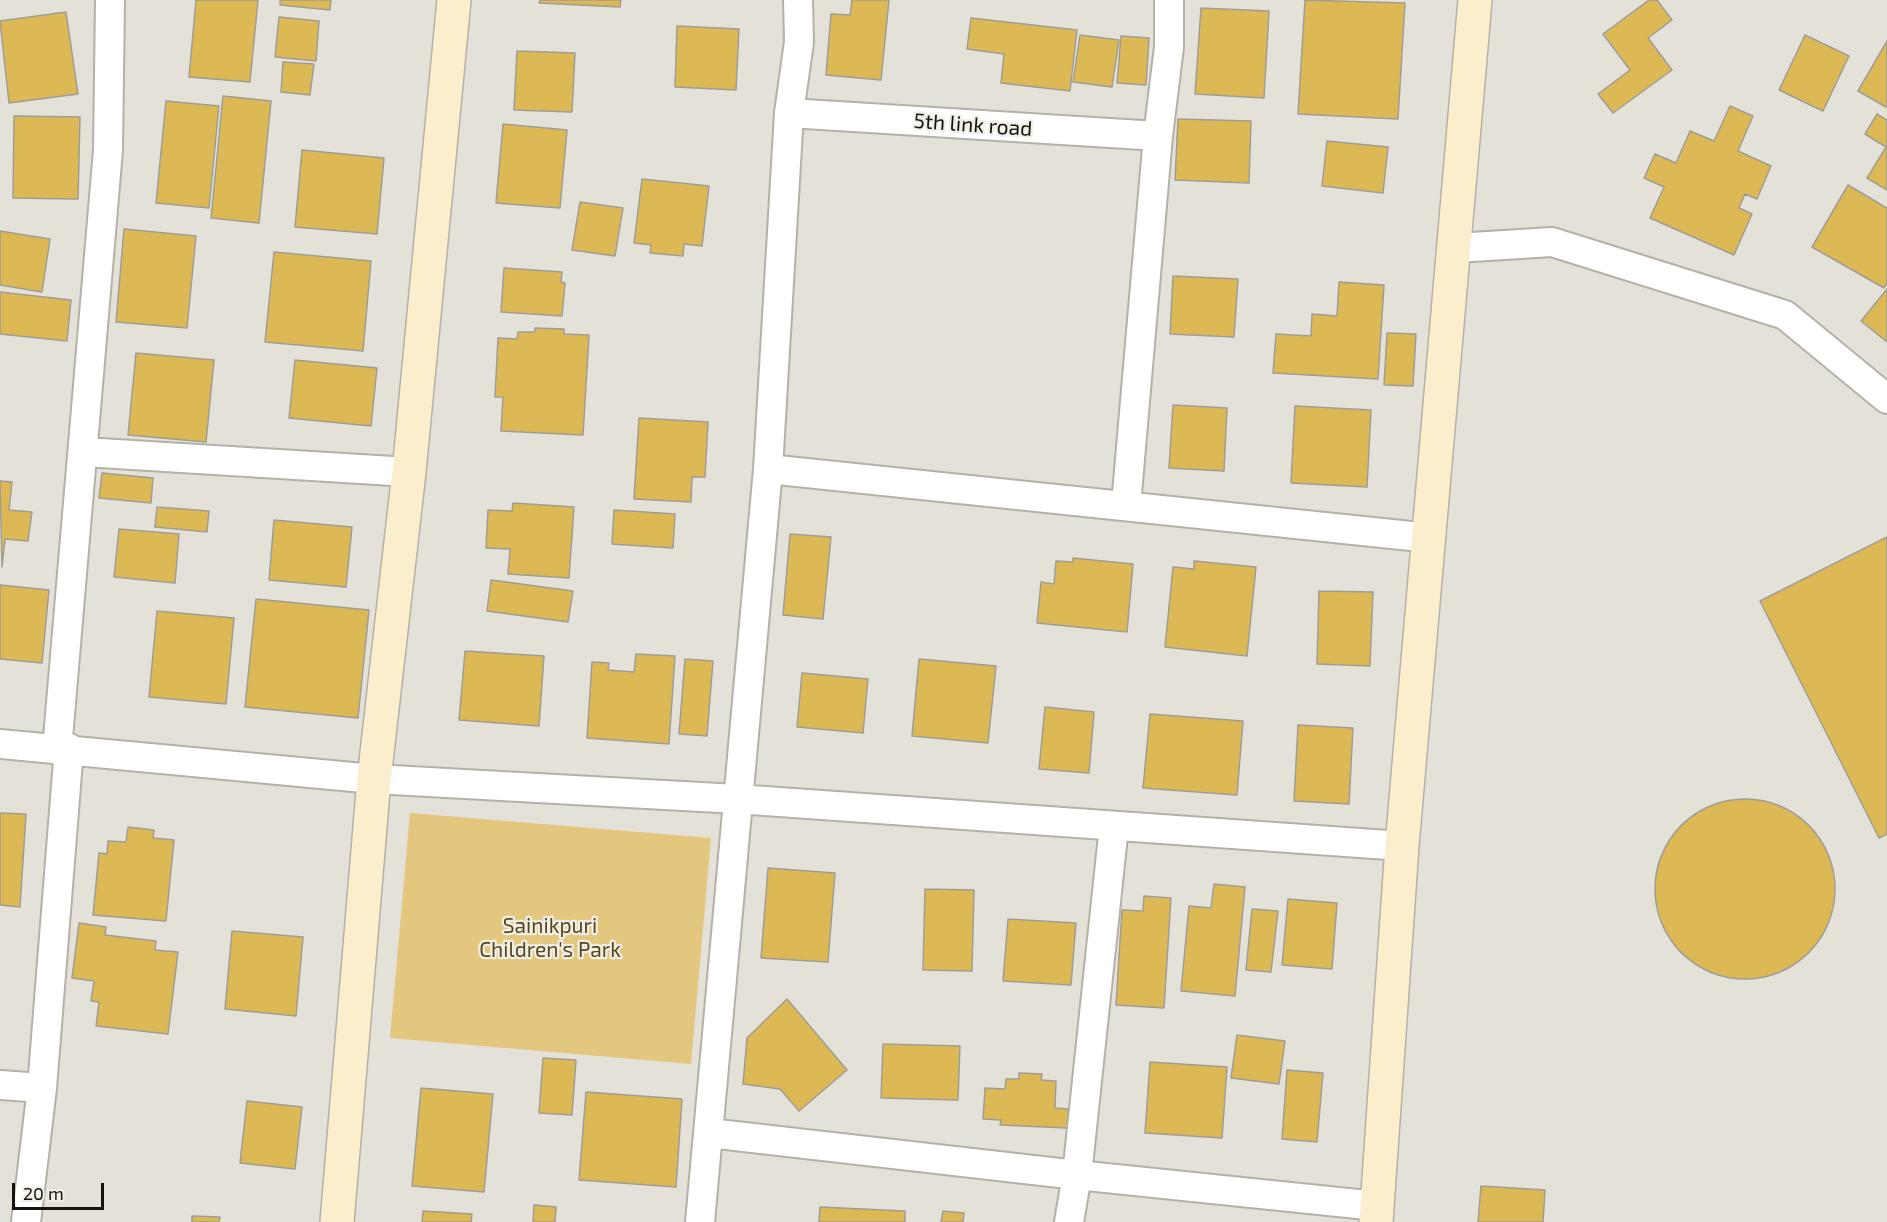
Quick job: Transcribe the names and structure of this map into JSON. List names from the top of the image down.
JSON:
{
  "streets": {
    "street": ["5th link road"]
  },
  "parks": ["Sainikpuri Children's Park"],
  "scale_bar": "20 m"
}
